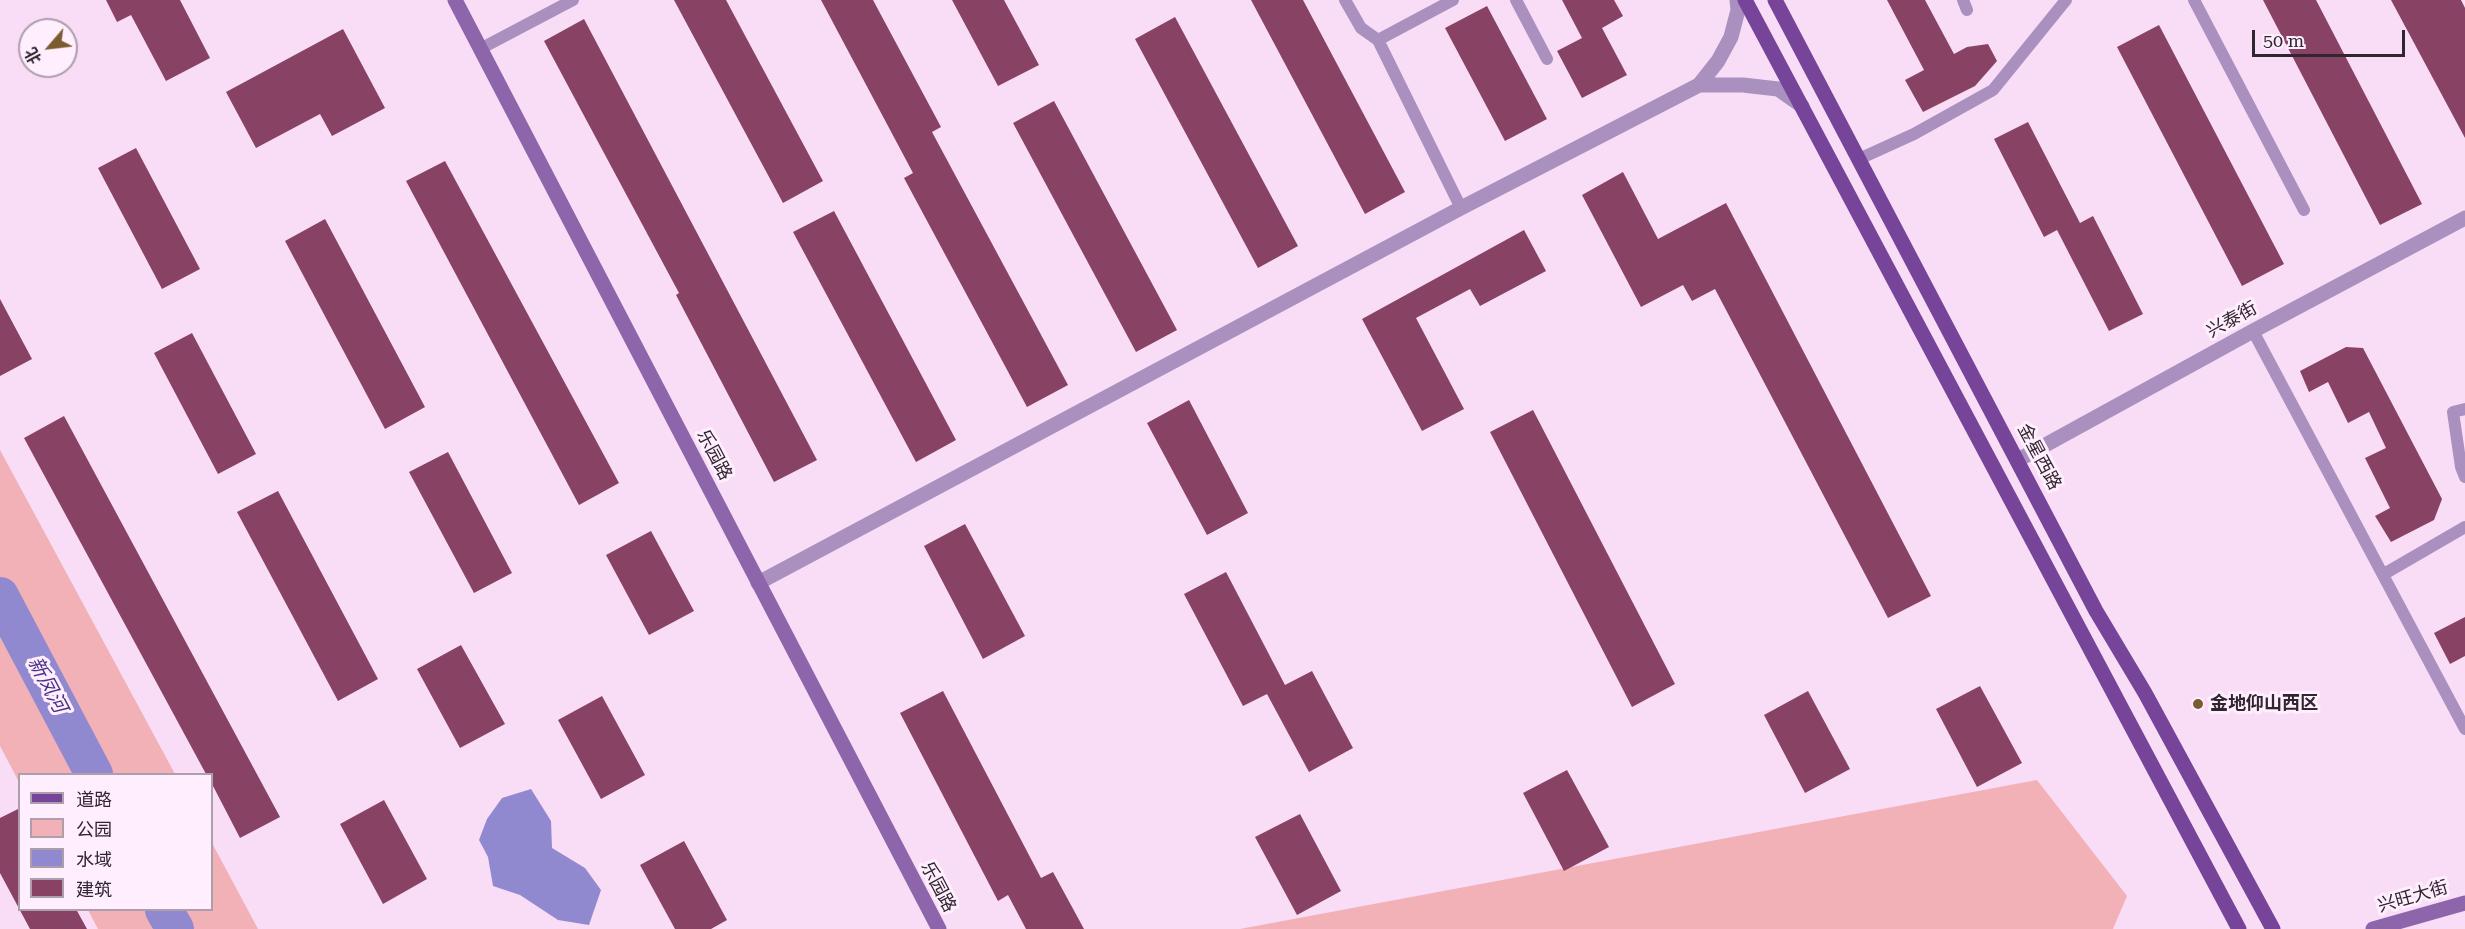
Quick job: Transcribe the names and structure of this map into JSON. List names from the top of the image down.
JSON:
{
  "streets": {
    "main road": ["金星西路"],
    "street": ["兴泰街", "乐园路", "兴旺大街"]
  },
  "crossings": [
    ["兴泰街", "金星西路"]
  ],
  "water": ["新凤河"],
  "places": ["金地仰山西区"],
  "legend": [
    "道路",
    "公园",
    "水域",
    "建筑"
  ],
  "scale_bar": "50 m",
  "north": "bottom left"
}
